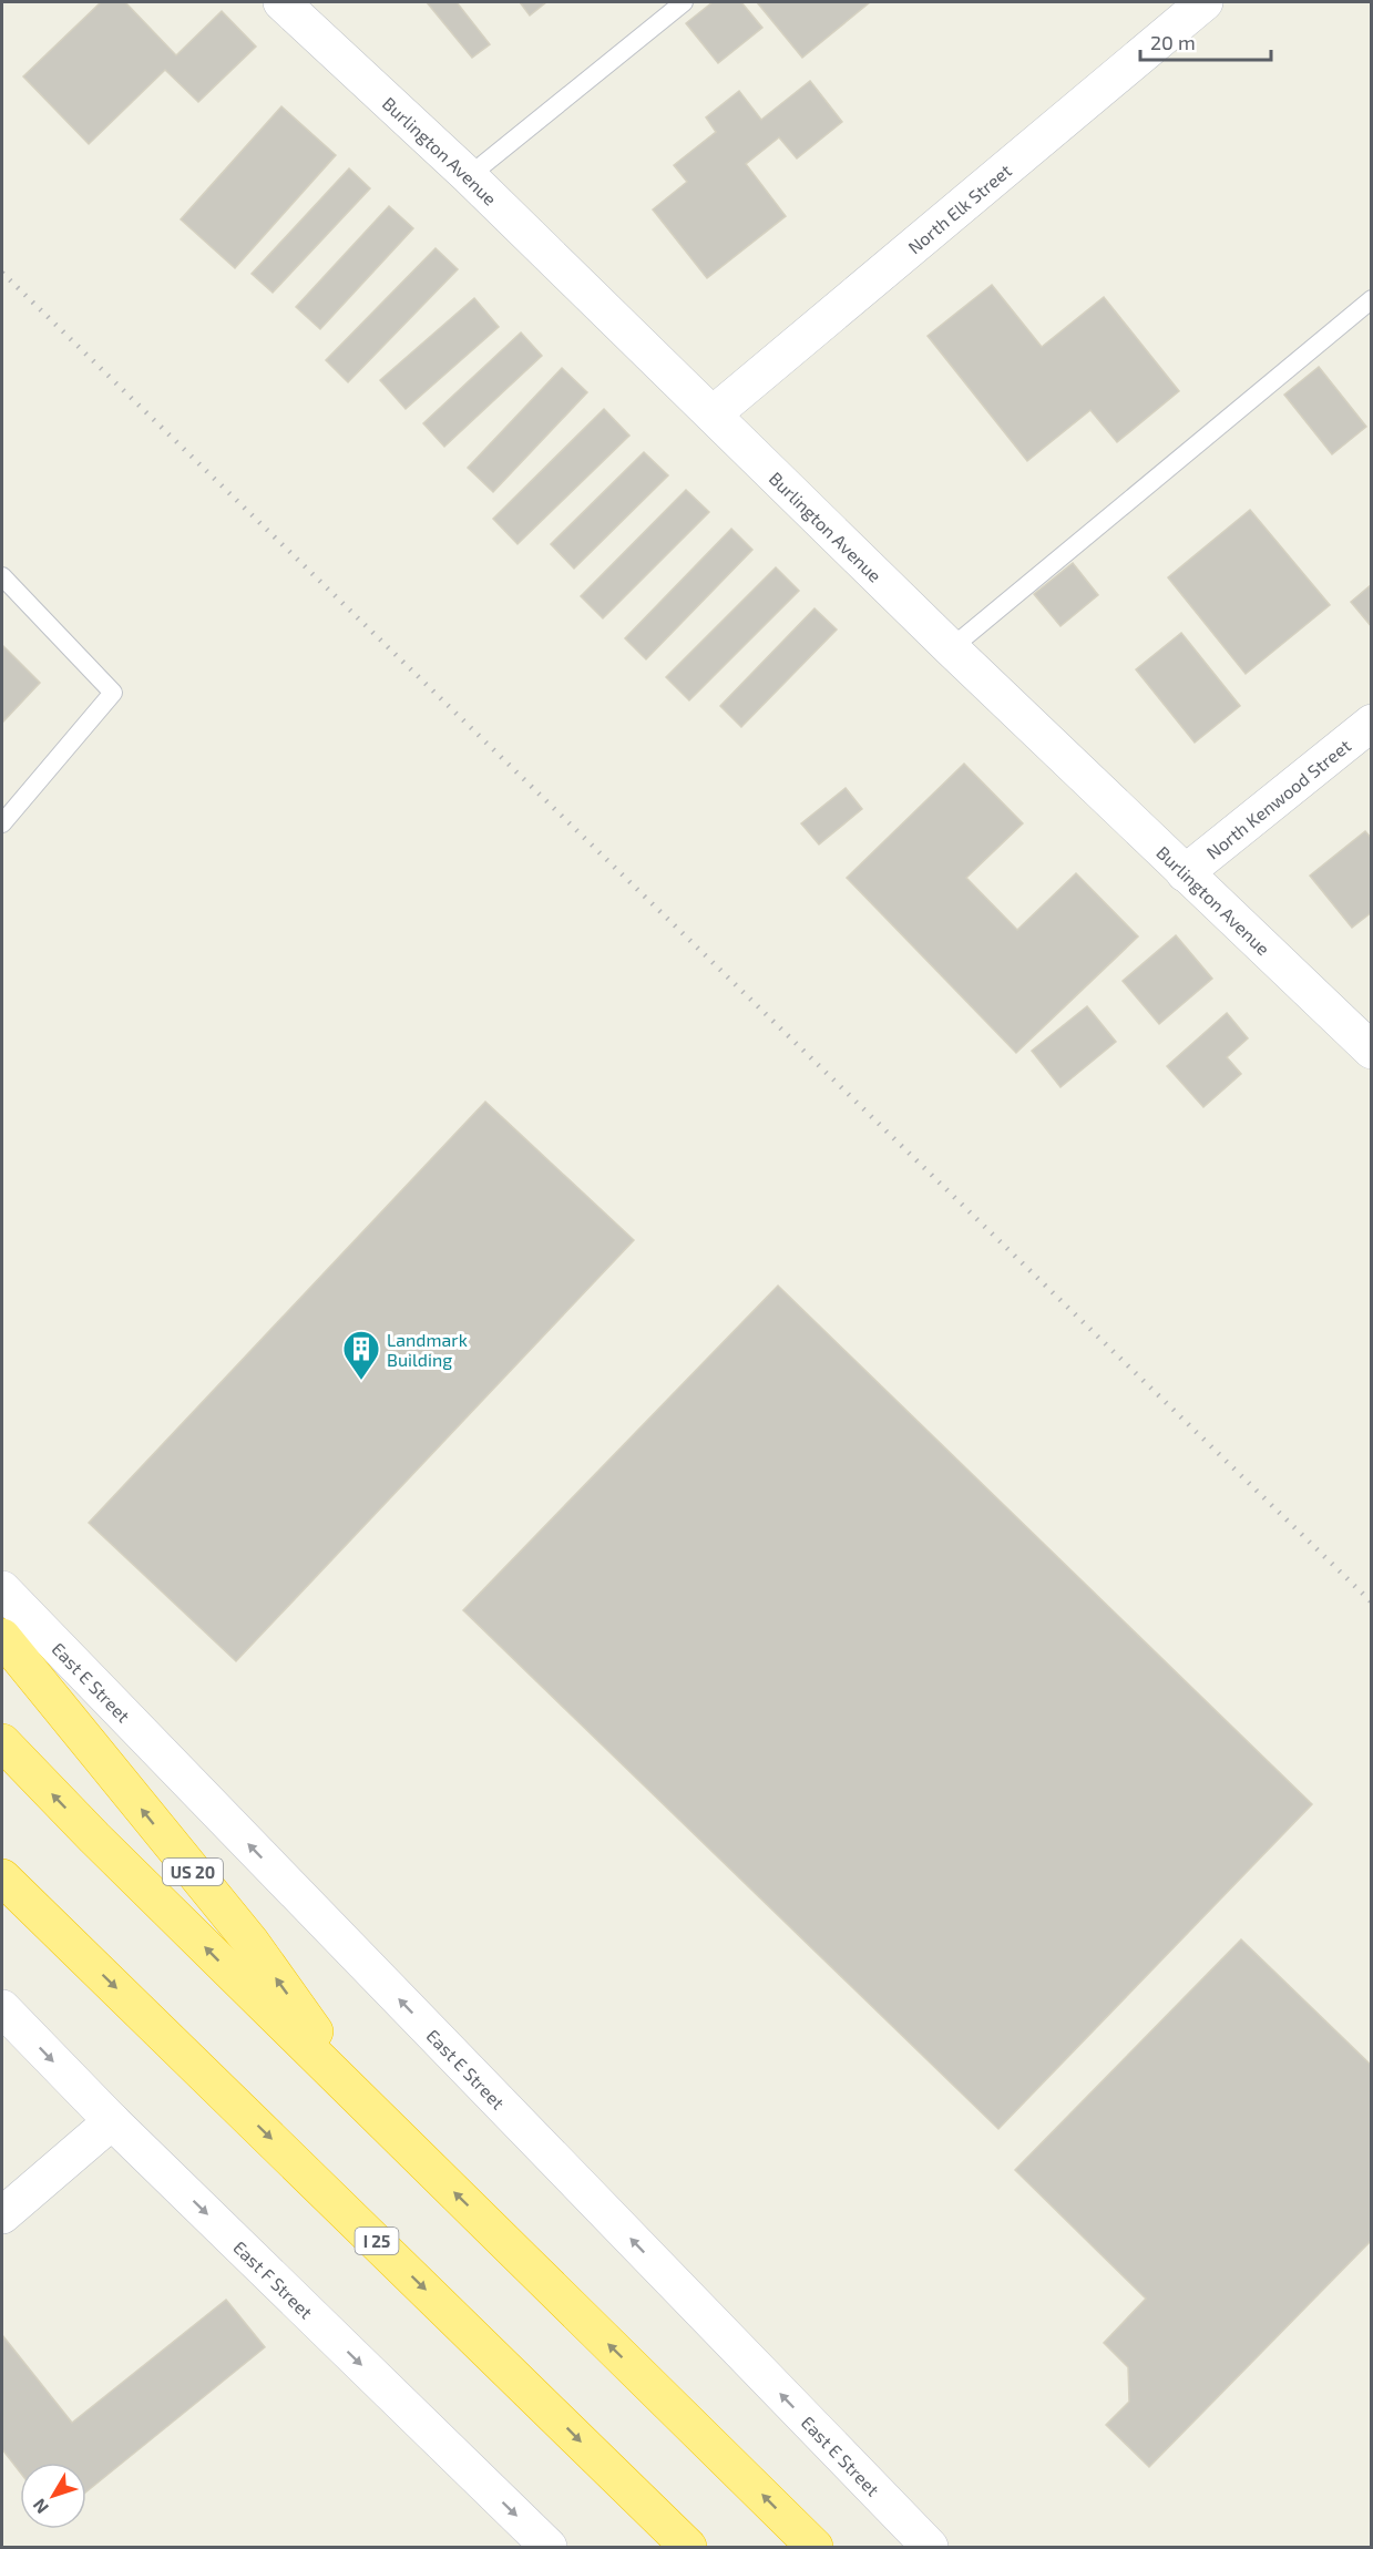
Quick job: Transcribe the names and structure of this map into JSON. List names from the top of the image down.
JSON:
{
  "streets": {
    "highway": ["US 20", "I 25"],
    "street": [
      "Burlington Avenue",
      "North Elk Street",
      "North Kenwood Street",
      "East E Street",
      "East F Street"
    ]
  },
  "crossings": [
    ["Burlington Avenue", "North Elk Street"],
    ["Burlington Avenue", "North Kenwood Street"]
  ],
  "one_way": ["East E Street", "East F Street"],
  "places": {
    "building": ["Landmark Building"]
  },
  "scale_bar": "20 m",
  "north": "bottom left"
}
